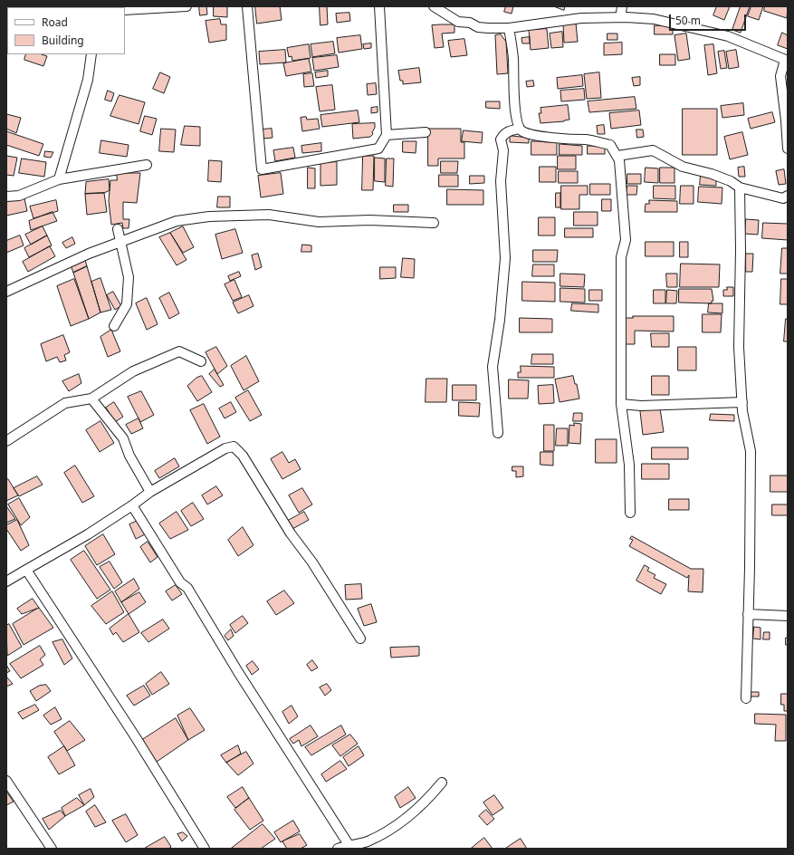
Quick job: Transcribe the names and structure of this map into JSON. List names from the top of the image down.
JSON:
{
  "legend": ["Road", "Building"],
  "scale_bar": "50 m"
}
